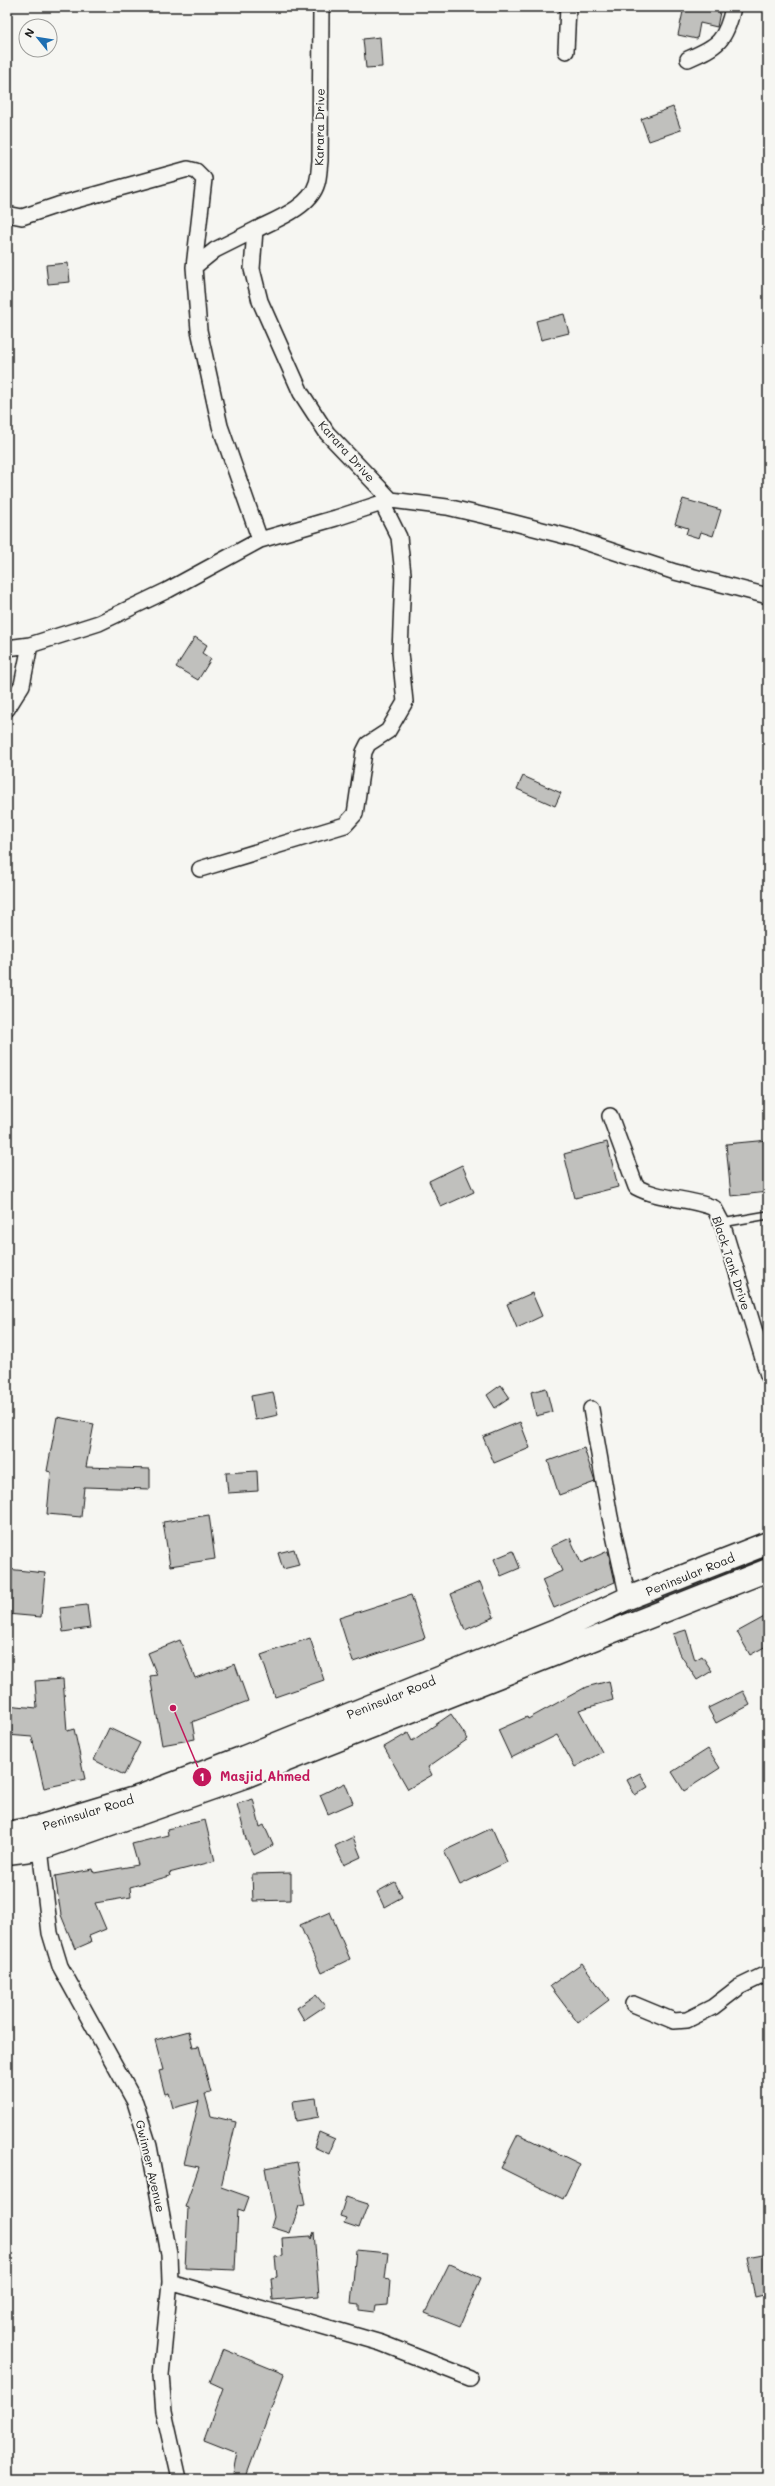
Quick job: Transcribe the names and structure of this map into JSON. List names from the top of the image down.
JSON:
{
  "streets": {
    "main road": ["Peninsular Road"],
    "street": ["Karara Drive", "Black Tank Drive", "Gwinner Avenue"]
  },
  "crossings": [
    ["Peninsular Road", "Gwinner Avenue"]
  ],
  "places": ["Masjid Ahmed"],
  "north": "top left"
}
